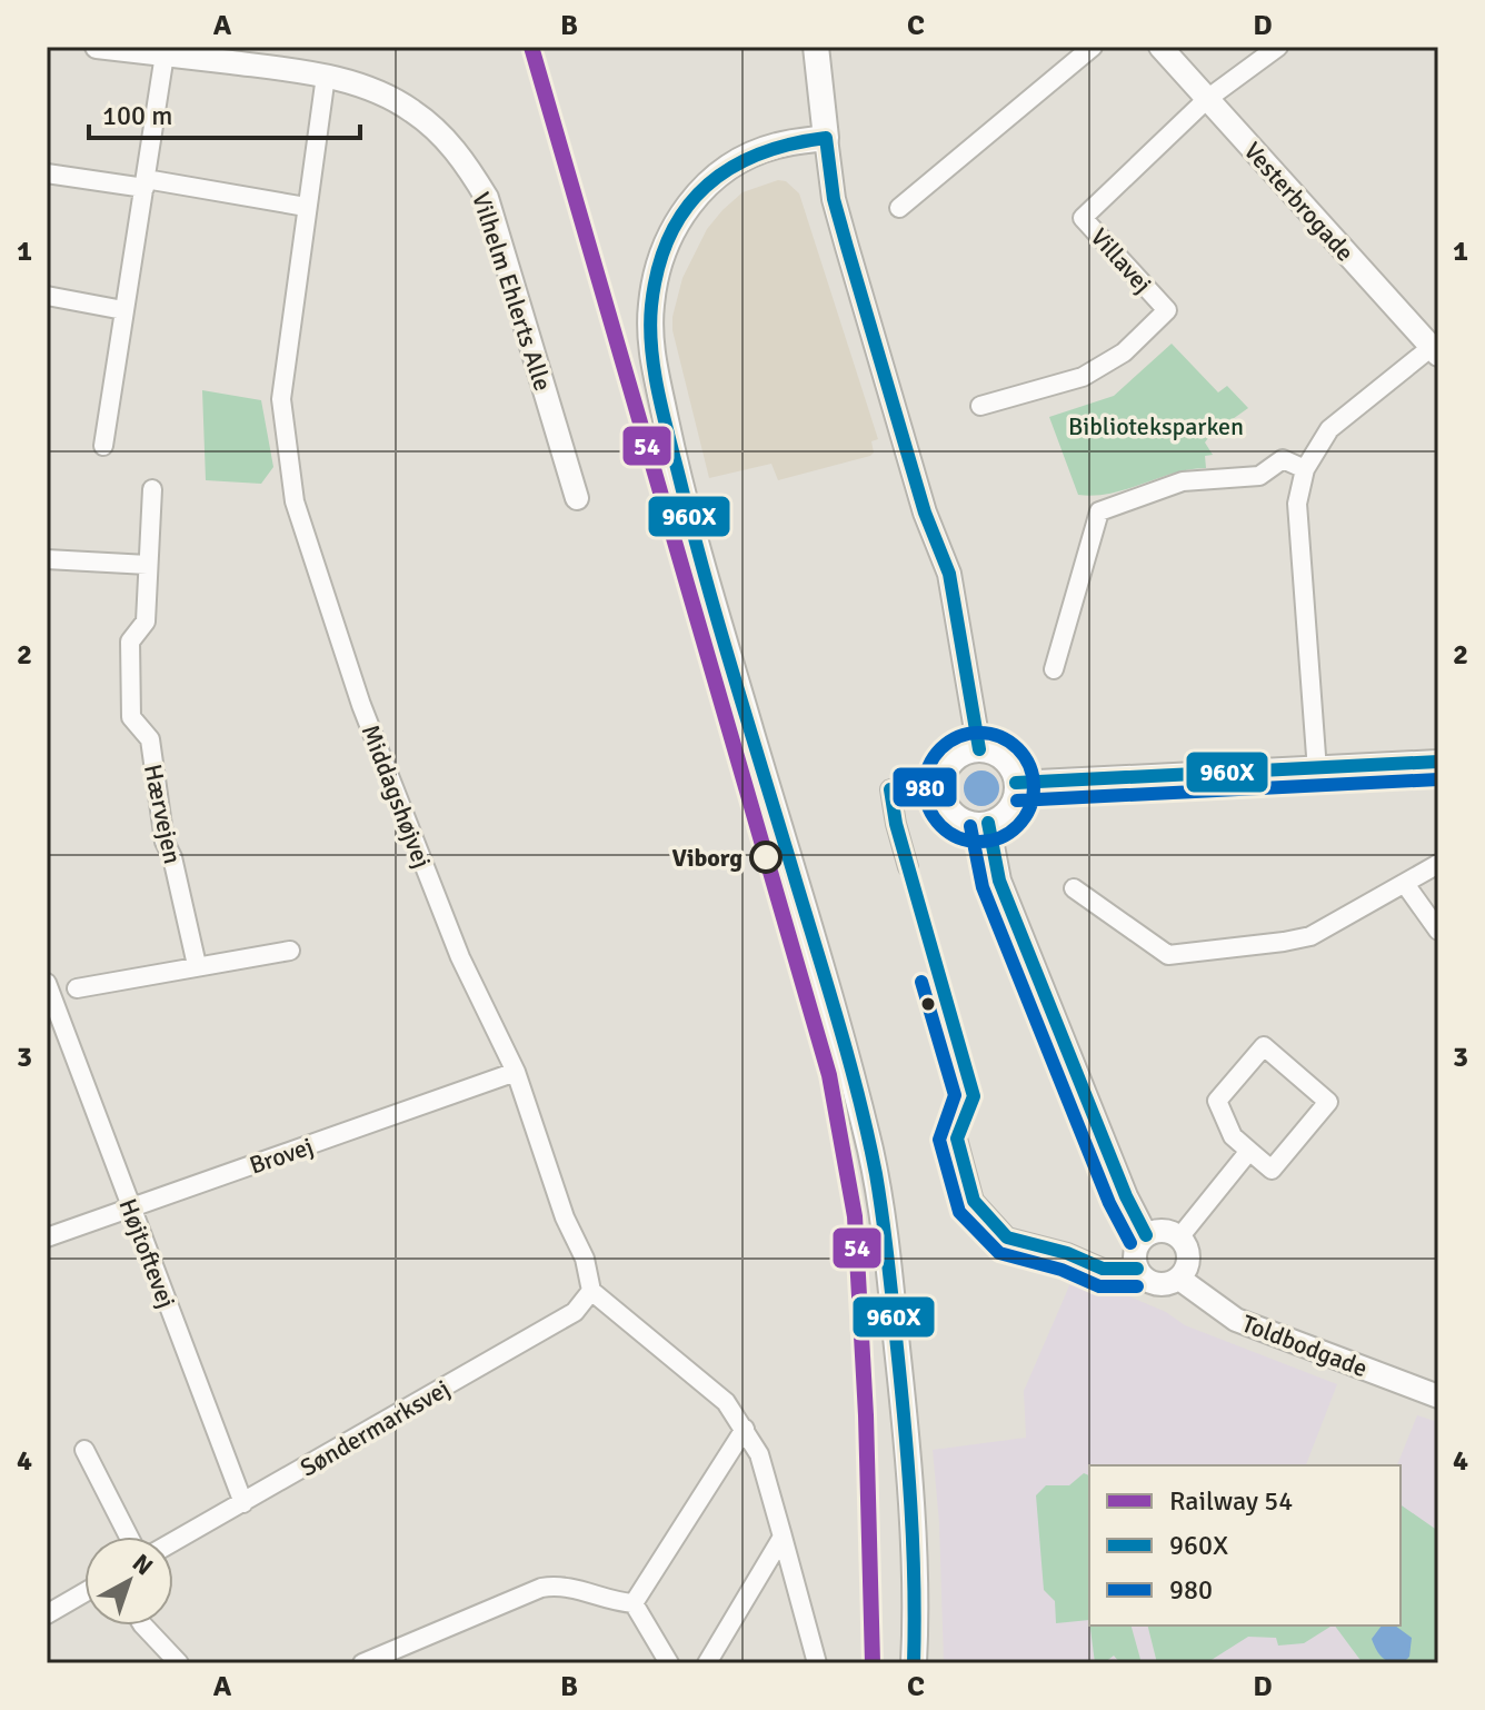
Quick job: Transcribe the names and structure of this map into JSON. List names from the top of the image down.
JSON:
{
  "streets": {
    "street": [
      "Vesterbrogade",
      "Villavej",
      "Vilhelm Ehlerts Alle",
      "Middagshøjvej",
      "Hærvejen",
      "Brovej",
      "Højtoftevej",
      "Toldbodgade",
      "Søndermarksvej"
    ]
  },
  "crossings": [
    ["Vesterbrogade", "Villavej"],
    ["Vilhelm Ehlerts Alle", "Middagshøjvej"],
    ["Middagshøjvej", "Brovej"],
    ["Middagshøjvej", "Søndermarksvej"],
    ["Brovej", "Højtoftevej"],
    ["Højtoftevej", "Søndermarksvej"]
  ],
  "parks": ["Biblioteksparken"],
  "places": ["Viborg"],
  "lines": ["rail line 54", "transit line 960X", "transit line 980"],
  "legend": ["Railway 54", "960X", "980"],
  "scale_bar": "100 m",
  "north": "top right",
  "grid": {
    "columns": [
      "A",
      "B",
      "C",
      "D"
    ],
    "rows": [
      "1",
      "2",
      "3",
      "4"
    ]
  }
}
